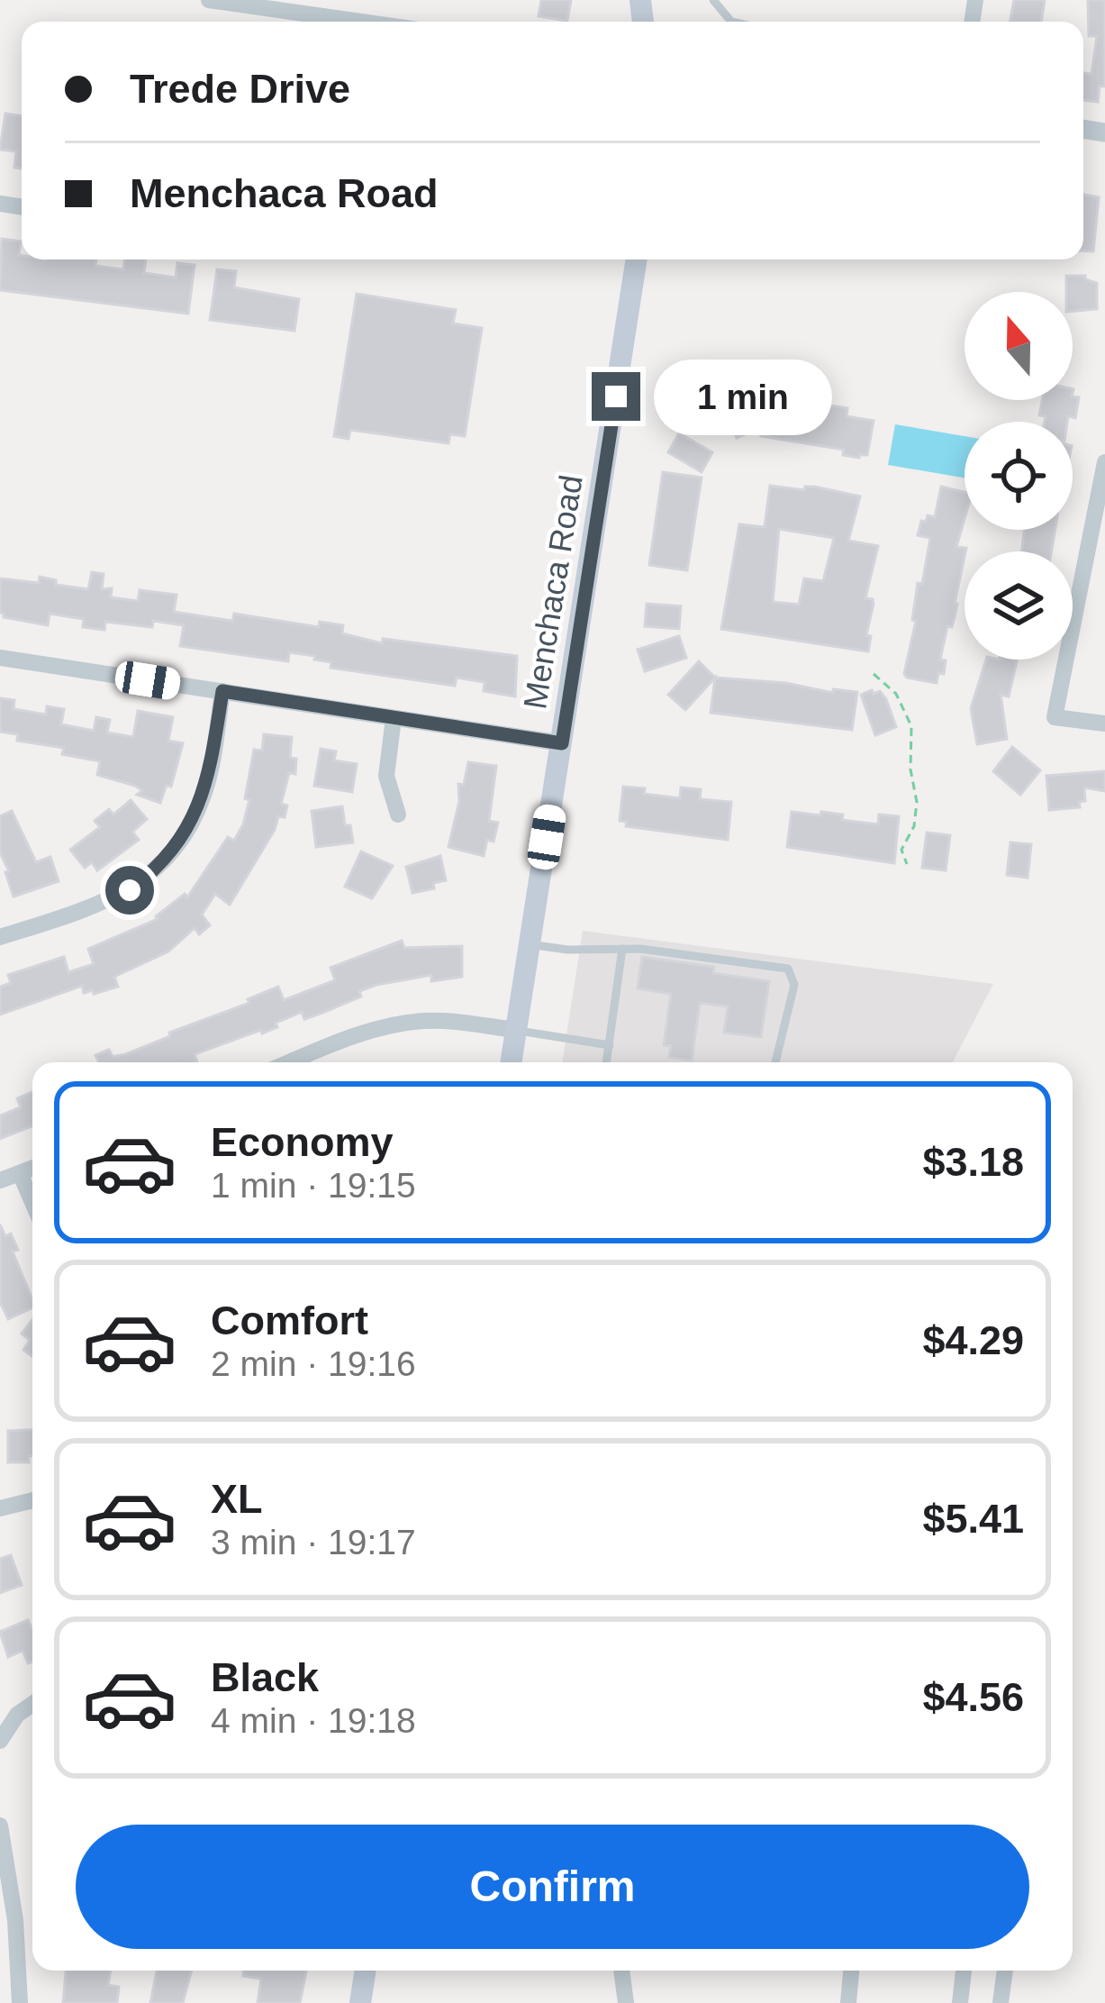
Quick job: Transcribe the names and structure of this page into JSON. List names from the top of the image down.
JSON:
{
  "streets": {
    "main road": ["Menchaca Road"]
  },
  "north": "top",
  "page": {
    "banner": ["Trede Drive", "Menchaca Road"],
    "bubble": "1 min",
    "list": [
      {
        "name": "Economy",
        "note": "1 min · 19:15",
        "value": "$3.18"
      },
      {
        "name": "Comfort",
        "note": "2 min · 19:16",
        "value": "$4.29"
      },
      {
        "name": "XL",
        "note": "3 min · 19:17",
        "value": "$5.41"
      },
      {
        "name": "Black",
        "note": "4 min · 19:18",
        "value": "$4.56"
      }
    ],
    "buttons": "Confirm"
  }
}
